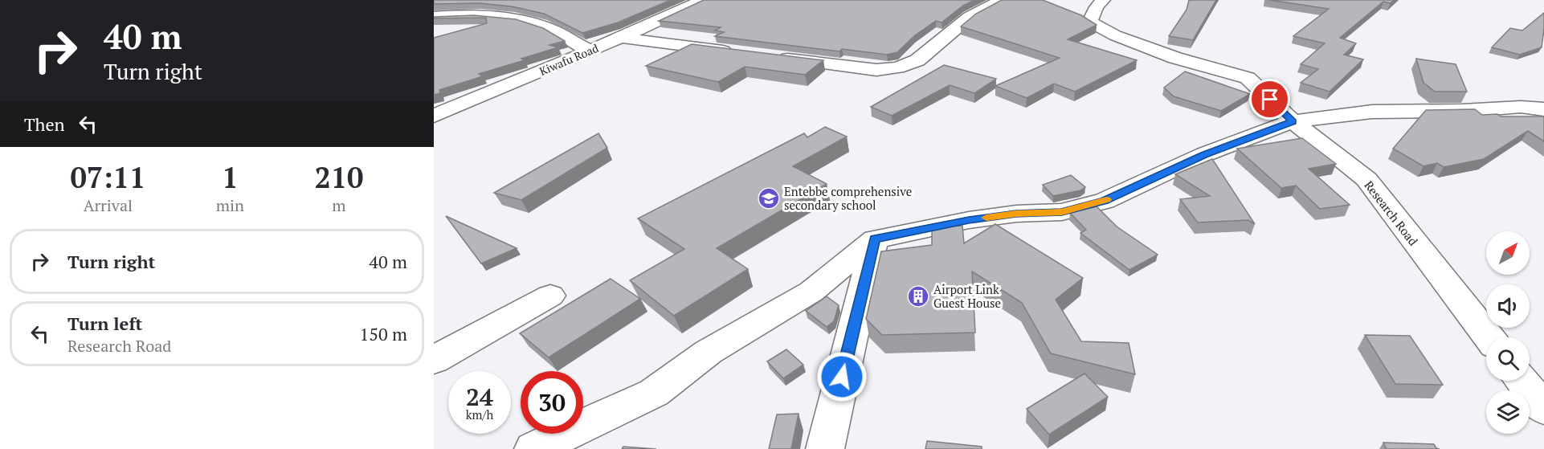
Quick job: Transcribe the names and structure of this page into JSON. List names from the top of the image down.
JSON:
{
  "streets": {
    "street": ["Kiwafu Road", "Research Road"]
  },
  "places": {
    "school or university": ["Entebbe comprehensive secondary school"],
    "building": ["Airport Link Guest House"]
  },
  "north": "top right",
  "page": {
    "turn": ["40 m", "Turn right"],
    "then": "Then",
    "eta": [
      "07:11",
      "Arrival",
      "1",
      "min",
      "210",
      "m"
    ],
    "list": [
      {
        "name": "Turn right",
        "value": "40 m"
      },
      {
        "name": "Turn left",
        "note": "Research Road",
        "value": "150 m"
      }
    ],
    "speed": "24 km/h",
    "limit": "30"
  }
}
